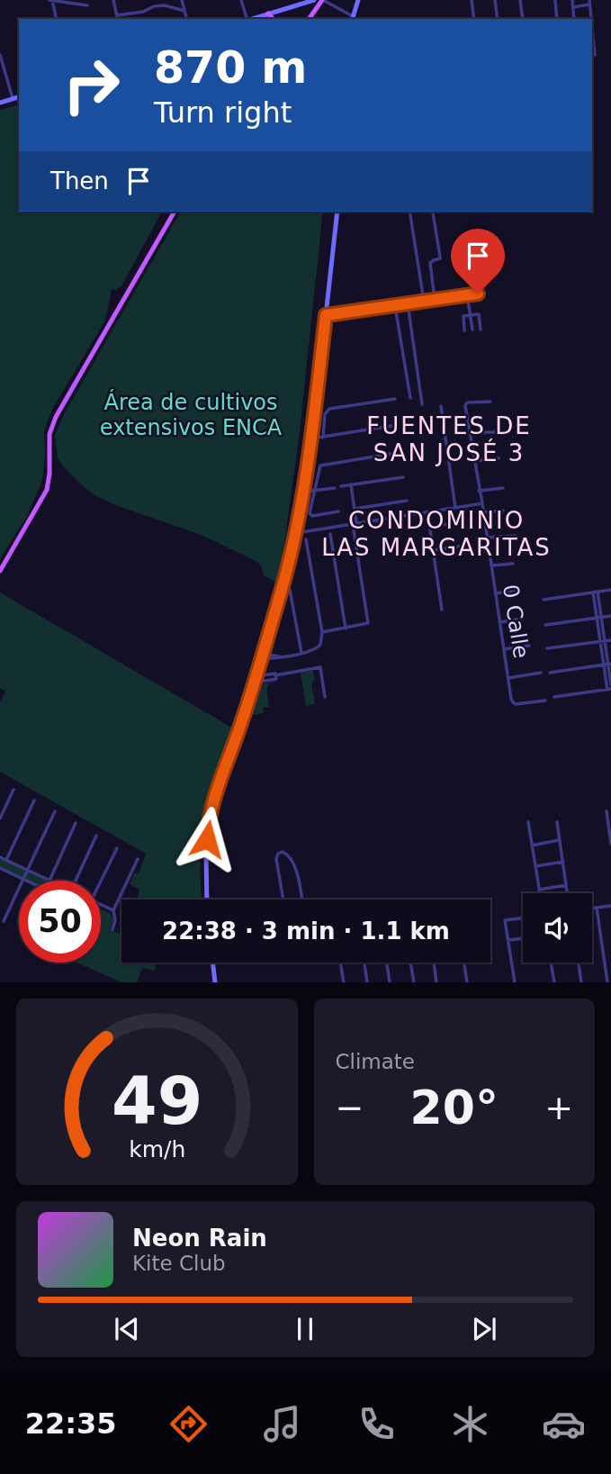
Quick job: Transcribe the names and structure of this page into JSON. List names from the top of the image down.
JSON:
{
  "streets": {
    "street": ["0 Calle"]
  },
  "districts": ["FUENTES DE SAN JOSÉ 3", "CONDOMINIO LAS MARGARITAS"],
  "parks": ["Área de cultivos extensivos ENCA"],
  "page": {
    "turn": ["870 m", "Turn right"],
    "then": "Then",
    "limit": "50",
    "trip": "22:38 · 3 min · 1.1 km",
    "tile": "Climate",
    "heat": ["−", "20°", "+"],
    "song": ["Neon Rain", "Kite Club"],
    "tabs": "22:35",
    "gauge": ["49", "km/h"]
  }
}
